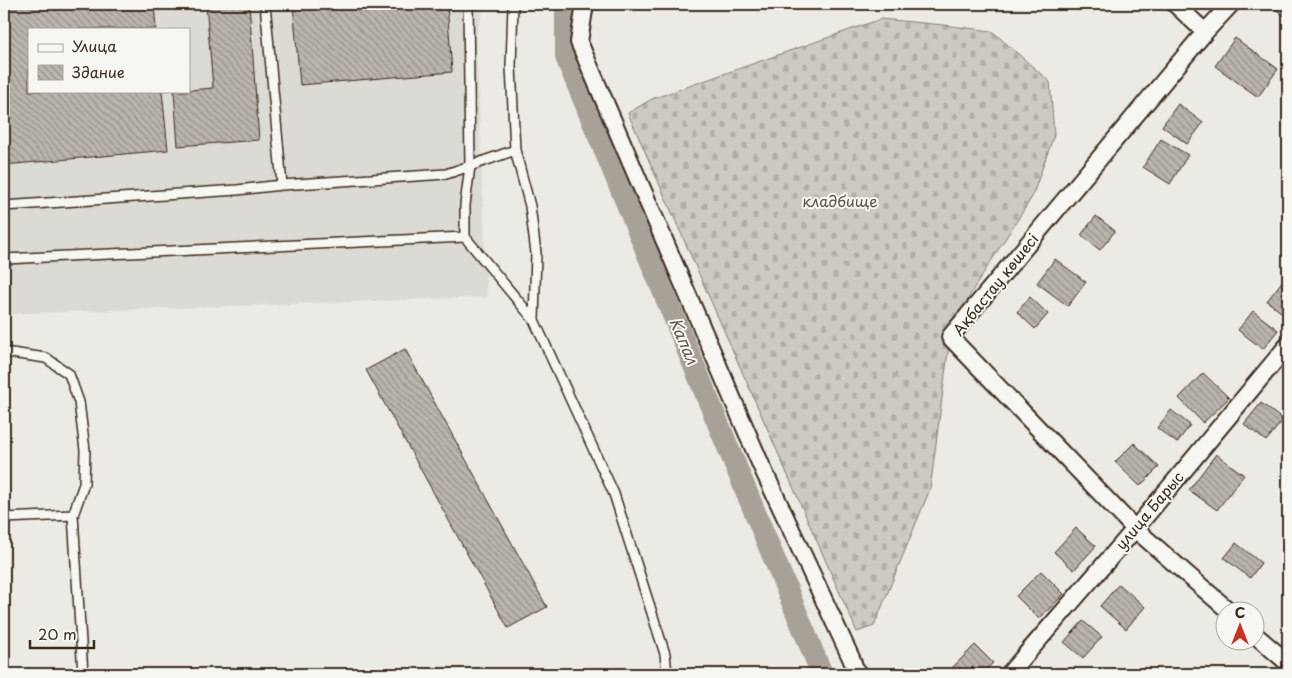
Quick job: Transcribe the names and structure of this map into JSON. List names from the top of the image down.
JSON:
{
  "streets": {
    "street": ["Ақбастау көшесі", "улица Барыс"]
  },
  "crossings": [
    ["Ақбастау көшесі", "улица Барыс"]
  ],
  "water": ["Капал"],
  "parks": ["кладбище"],
  "legend": ["Улица", "Здание"],
  "scale_bar": "20 m",
  "north": "top"
}
